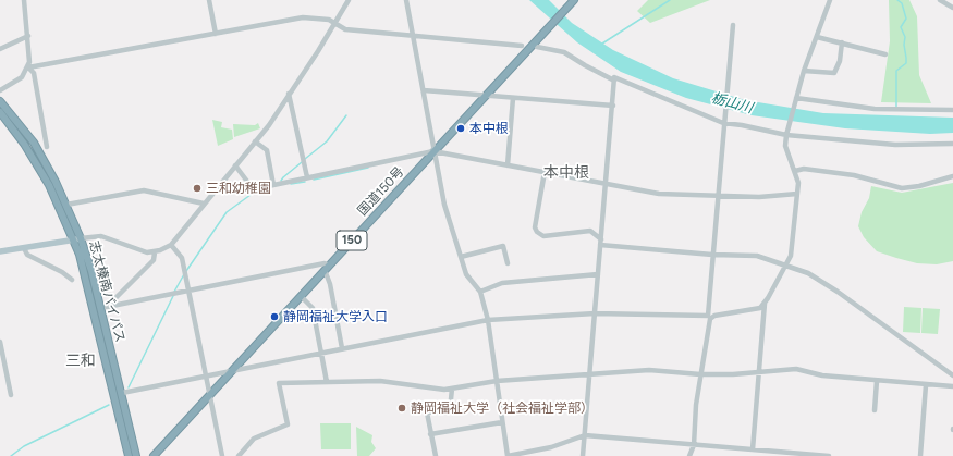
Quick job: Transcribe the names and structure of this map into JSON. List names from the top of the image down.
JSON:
{
  "streets": {
    "highway": ["国道150号", "150", "志太榛南バイパス"]
  },
  "districts": ["本中根", "三和"],
  "water": ["栃山川"],
  "places": [
    "本中根",
    "三和幼稚園",
    "静岡福祉大学入口",
    "静岡福祉大学（社会福祉学部）"
  ]
}
